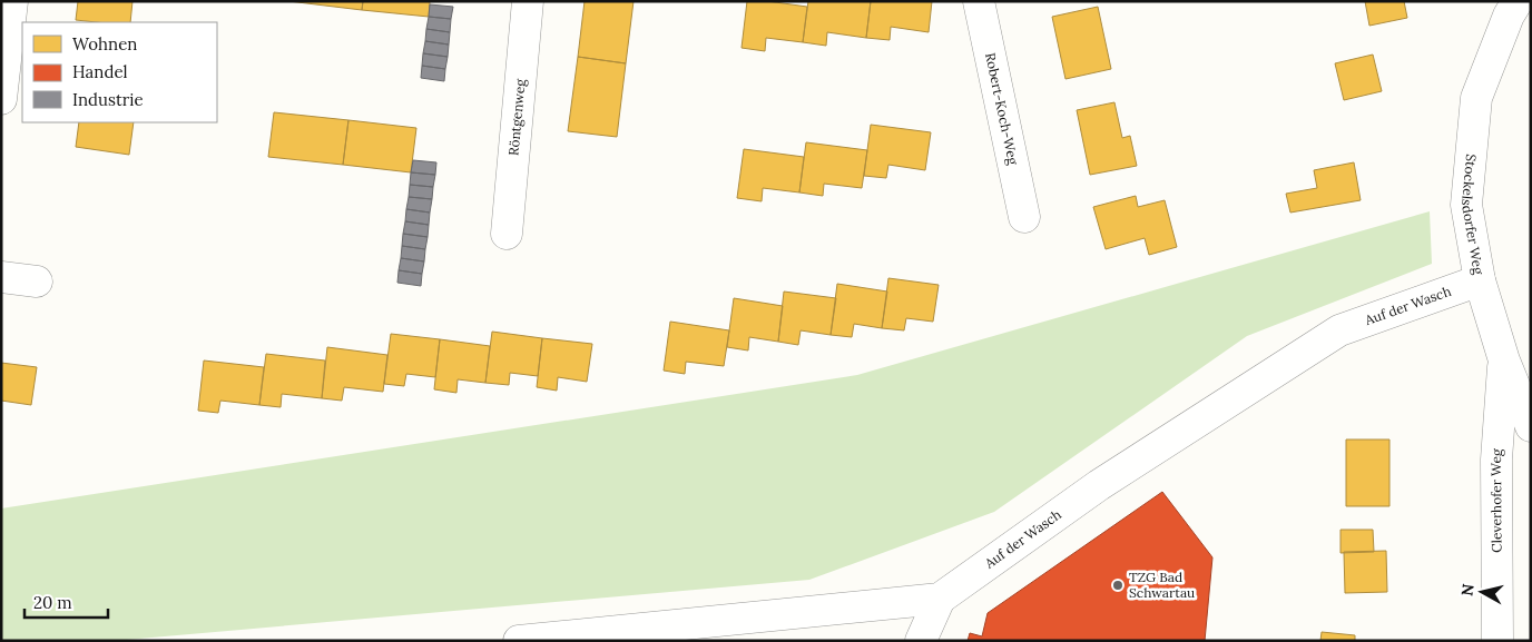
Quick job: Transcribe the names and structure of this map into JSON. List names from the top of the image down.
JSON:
{
  "streets": {
    "street": [
      "Robert-Koch-Weg",
      "Röntgenweg",
      "Stockelsdorfer Weg",
      "Auf der Wasch",
      "Cleverhofer Weg"
    ]
  },
  "crossings": [
    ["Stockelsdorfer Weg", "Auf der Wasch"],
    ["Stockelsdorfer Weg", "Cleverhofer Weg"]
  ],
  "places": ["TZG Bad Schwartau"],
  "legend": ["Wohnen", "Handel", "Industrie"],
  "scale_bar": "20 m",
  "north": "left"
}
